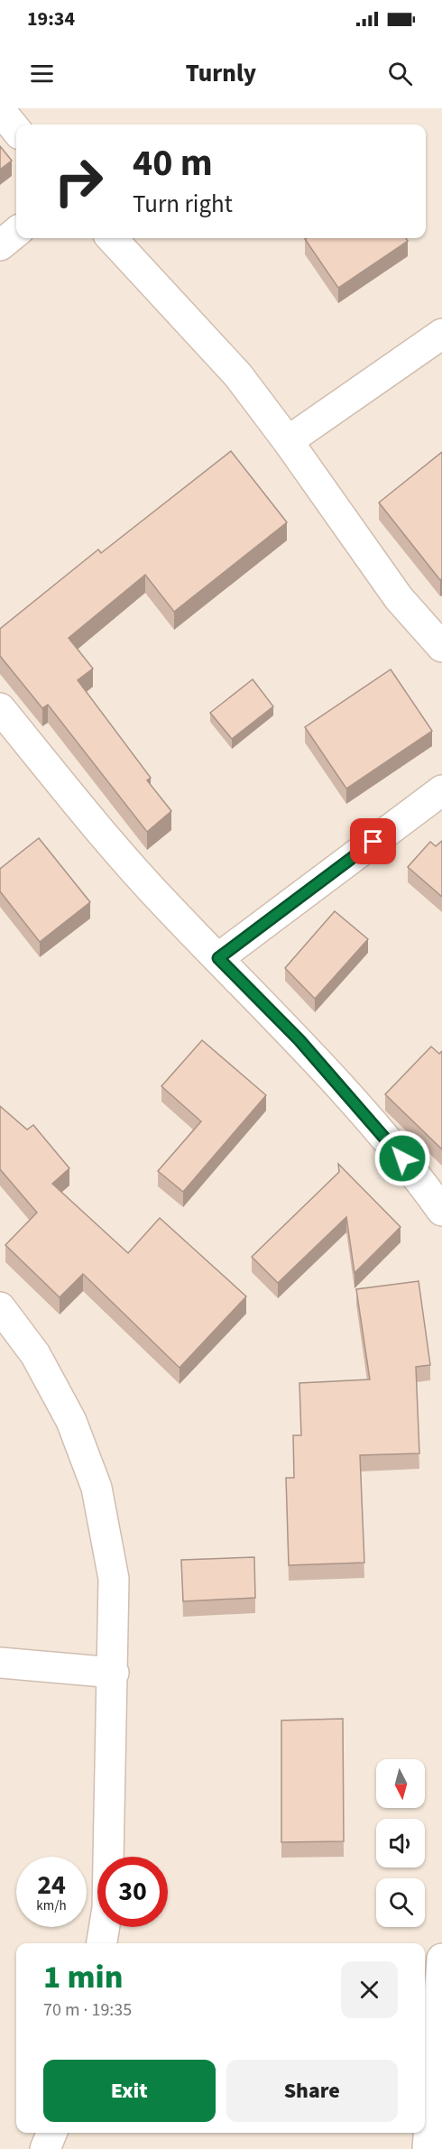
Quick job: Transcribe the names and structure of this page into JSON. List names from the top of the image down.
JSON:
{
  "north": "bottom",
  "page": {
    "status": "19:34",
    "header": "Turnly",
    "turn": ["40 m", "Turn right"],
    "speed": "24 km/h",
    "limit": "30",
    "heading": ["1 min", "70 m · 19:35"],
    "buttons": ["Exit", "Share"]
  }
}
